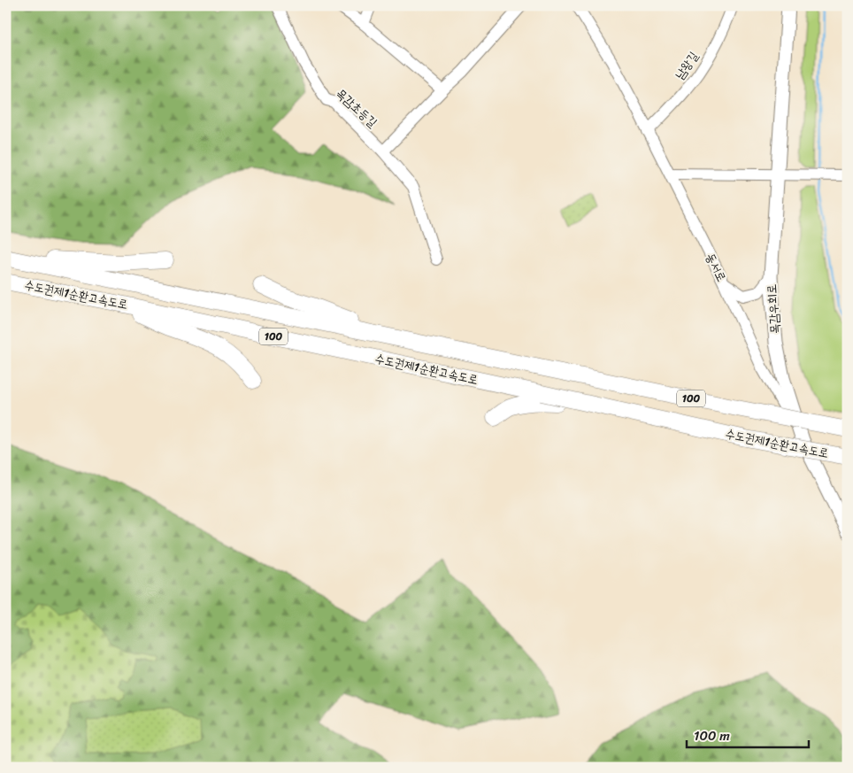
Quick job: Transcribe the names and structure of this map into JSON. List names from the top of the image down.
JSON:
{
  "streets": {
    "highway": ["수도권제1순환고속도로", "100"],
    "main road": ["동서로", "목감우회로"],
    "street": ["남왕길", "목감초등길"]
  },
  "crossings": [
    ["남왕길", "동서로"],
    ["동서로", "목감우회로"]
  ],
  "scale_bar": "100 m"
}
